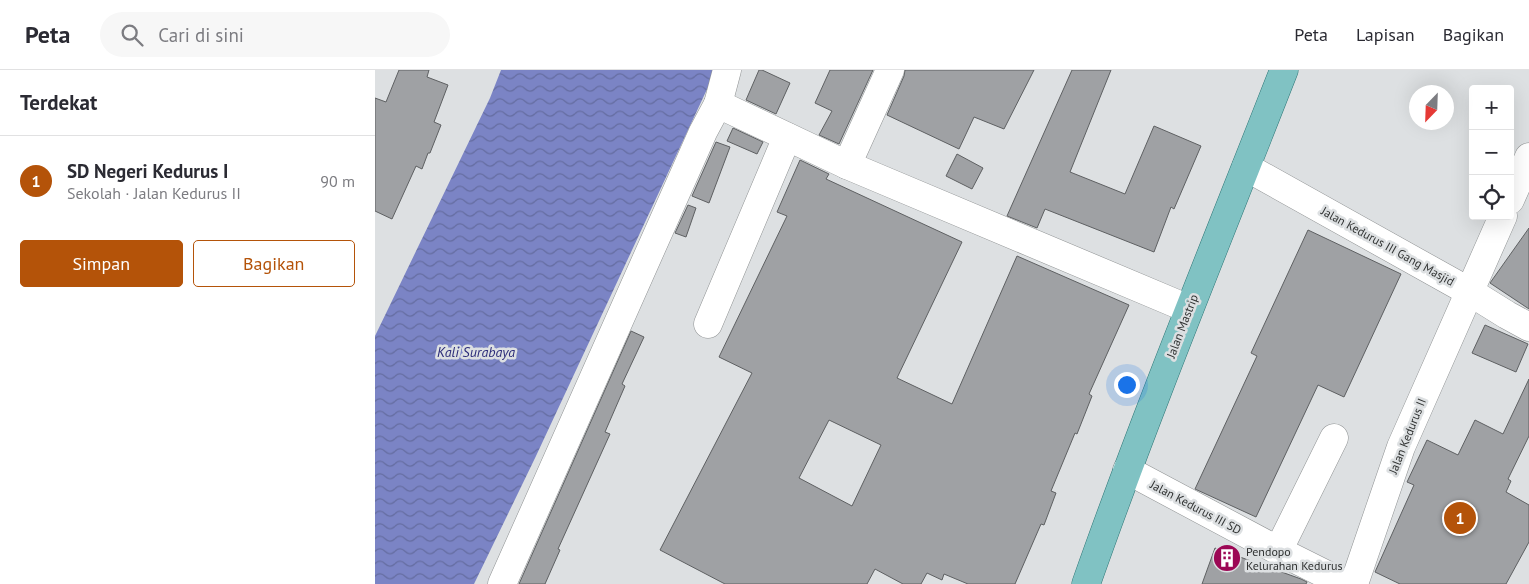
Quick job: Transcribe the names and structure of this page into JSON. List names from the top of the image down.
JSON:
{
  "streets": {
    "main road": ["Jalan Mastrip"],
    "street": ["Jalan Kedurus III Gang Masjid", "Jalan Kedurus II", "Jalan Kedurus III SD"]
  },
  "crossings": [
    ["Jalan Kedurus III Gang Masjid", "Jalan Mastrip"],
    ["Jalan Kedurus III Gang Masjid", "Jalan Kedurus II"],
    ["Jalan Mastrip", "Jalan Kedurus III SD"]
  ],
  "water": ["Kali Surabaya"],
  "places": {
    "building": ["Pendopo Kelurahan Kedurus"]
  },
  "north": "bottom left",
  "page": {
    "header": "Peta",
    "search": "Cari di sini",
    "nav": ["Peta", "Lapisan", "Bagikan"],
    "heading": "Terdekat",
    "map_buttons": ["+", "−"],
    "list": [
      {
        "mark": "1",
        "name": "SD Negeri Kedurus I",
        "note": "Sekolah · Jalan Kedurus II",
        "value": "90 m"
      }
    ],
    "buttons": ["Simpan", "Bagikan"],
    "pins": "1"
  }
}
